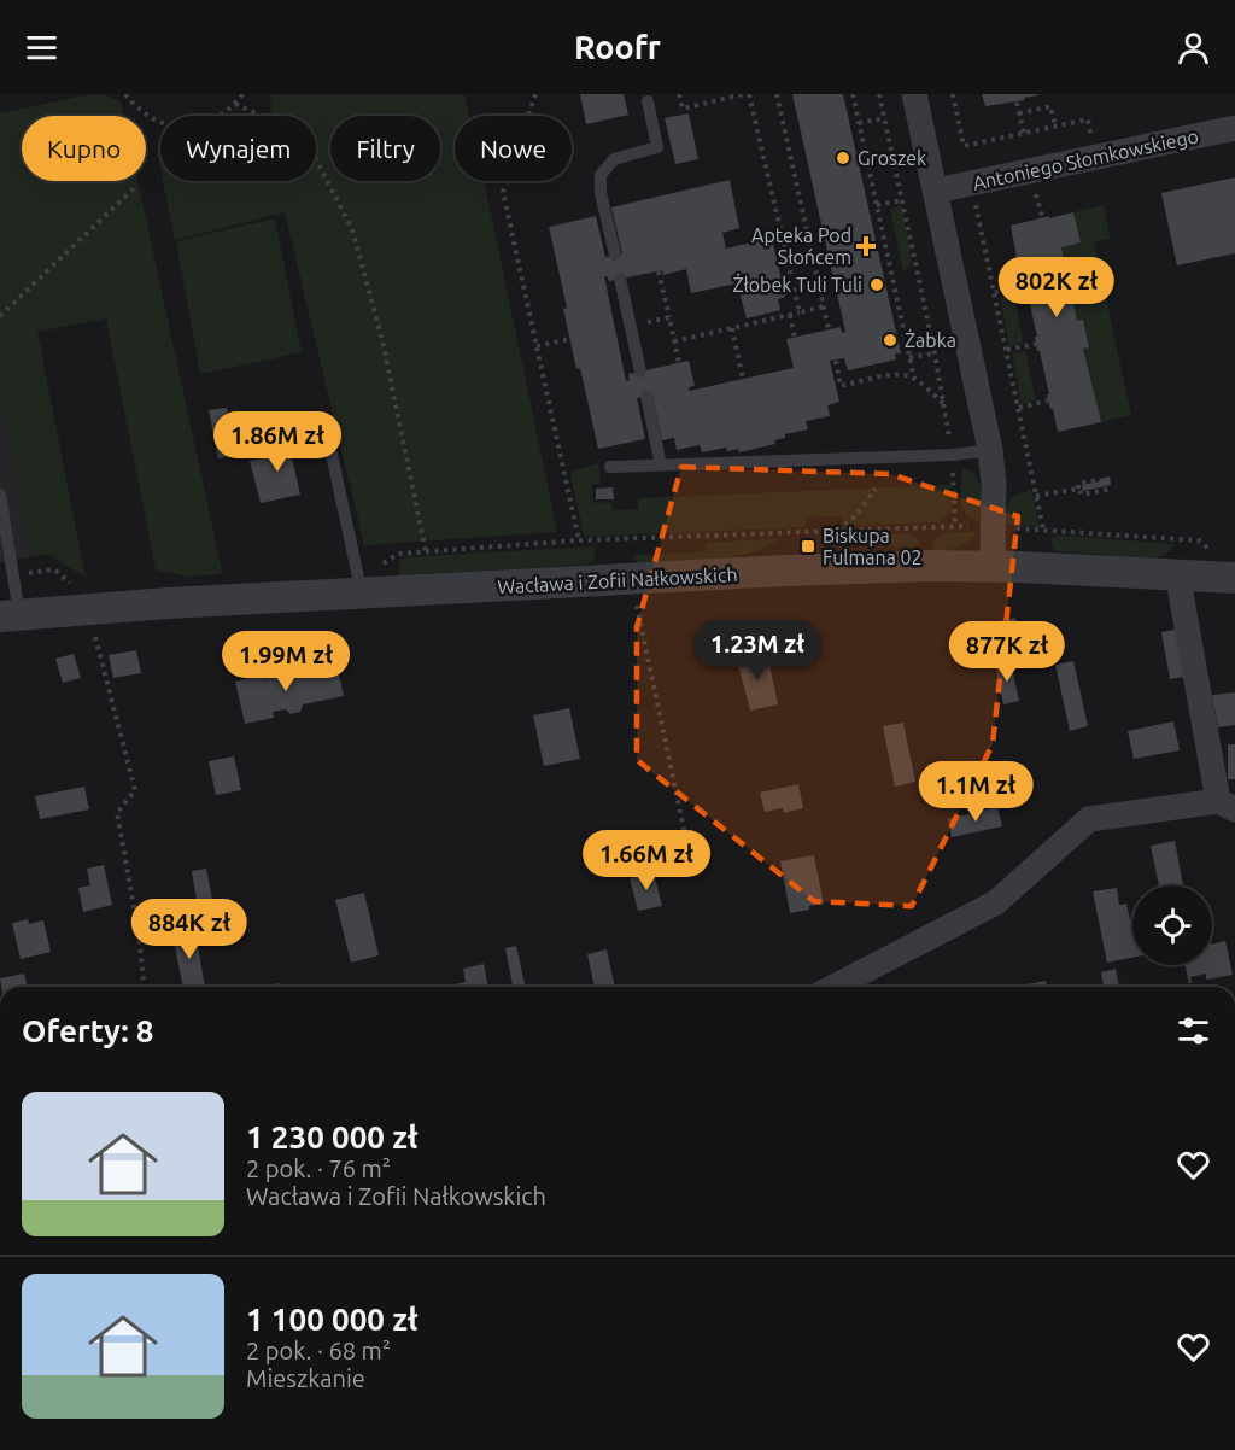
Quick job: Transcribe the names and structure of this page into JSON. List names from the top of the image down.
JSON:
{
  "streets": {
    "street": ["Antoniego Słomkowskiego", "Wacława i Zofii Nałkowskich"]
  },
  "places": {
    "other": ["Groszek", "Żłobek Tuli Tuli", "Żabka"],
    "health": ["Apteka Pod Słońcem"],
    "transit": ["Biskupa Fulmana 02"]
  },
  "page": {
    "header": "Roofr",
    "chip": [
      "Kupno",
      "Wynajem",
      "Filtry",
      "Nowe"
    ],
    "price": [
      "802K zł",
      "1.86M zł",
      "1.23M zł",
      "877K zł",
      "1.99M zł",
      "1.1M zł",
      "1.66M zł",
      "884K zł"
    ],
    "heading": "Oferty: 8",
    "list": [
      {
        "name": "1 230 000 zł",
        "note": "2 pok. · 76 m² · Wacława i Zofii Nałkowskich"
      },
      {
        "name": "1 100 000 zł",
        "note": "2 pok. · 68 m² · Mieszkanie"
      }
    ]
  }
}
